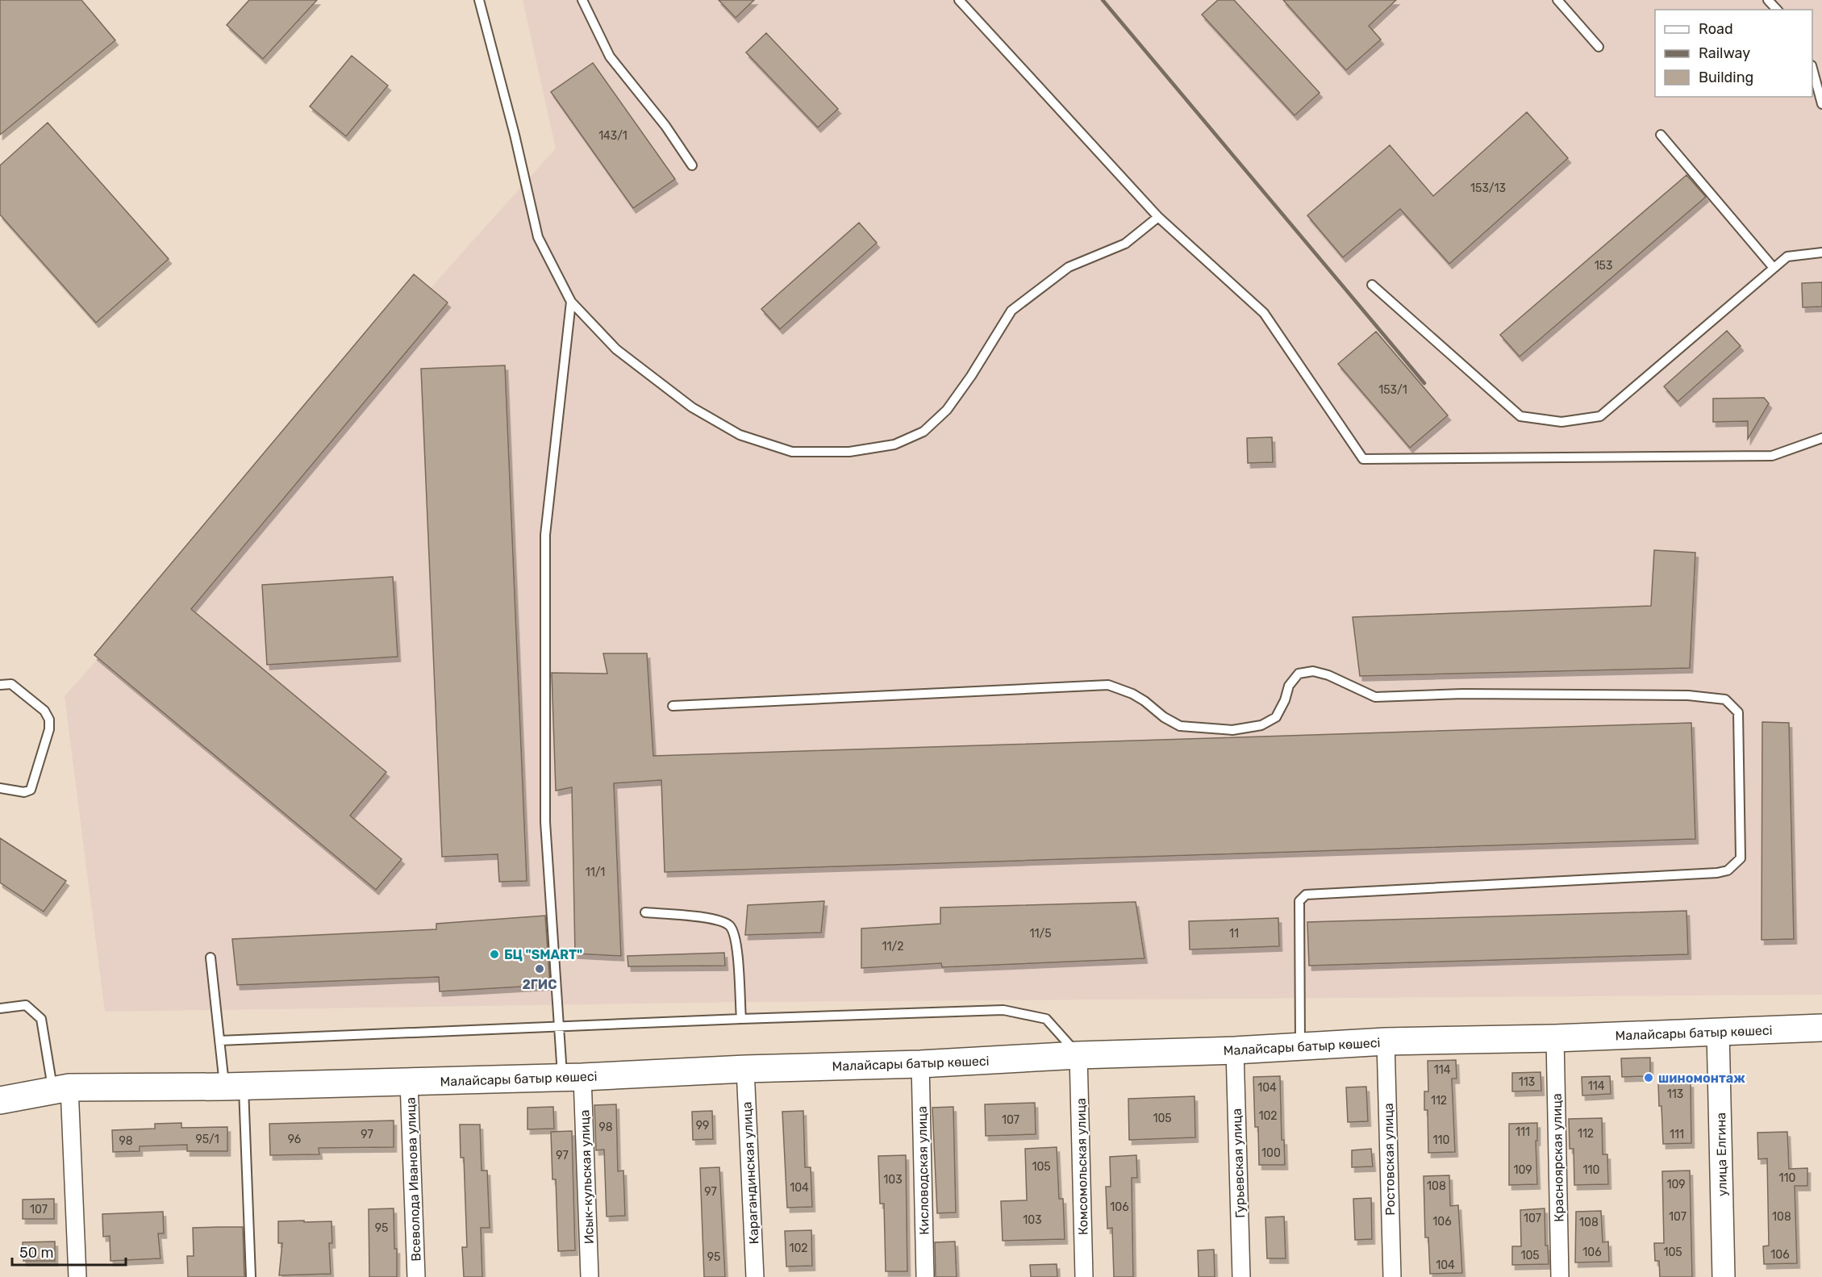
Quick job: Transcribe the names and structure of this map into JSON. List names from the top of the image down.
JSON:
{
  "streets": {
    "main road": ["Малайсары батыр көшесі"],
    "street": [
      "улица Елгина",
      "Красноярская улица",
      "Ростовская улица",
      "Гурьевская улица",
      "Комсомольская улица",
      "Кисловодская улица",
      "Карагандинская улица",
      "Исык-кульская улица",
      "Всеволода Иванова улица"
    ]
  },
  "crossings": [
    ["Малайсары батыр көшесі", "улица Елгина"],
    ["Малайсары батыр көшесі", "Красноярская улица"],
    ["Малайсары батыр көшесі", "Ростовская улица"],
    ["Малайсары батыр көшесі", "Гурьевская улица"],
    ["Малайсары батыр көшесі", "Комсомольская улица"],
    ["Малайсары батыр көшесі", "Кисловодская улица"],
    ["Малайсары батыр көшесі", "Карагандинская улица"],
    ["Малайсары батыр көшесі", "Исык-кульская улица"],
    ["Малайсары батыр көшесі", "Всеволода Иванова улица"]
  ],
  "places": ["БЦ \"SMART\"", "2ГИС", "шиномонтаж"],
  "house_numbers": [
    "143/1",
    "153/13",
    "153",
    "153/1",
    "11/1",
    "11/5",
    "11",
    "11/2",
    "114",
    "113",
    "114",
    "104",
    "113",
    "112",
    "102",
    "105",
    "107",
    "99",
    "98",
    "111",
    "112",
    "97",
    "111",
    "95/1",
    "96",
    "110",
    "98",
    "100",
    "97",
    "105",
    "109",
    "110",
    "110",
    "103",
    "109",
    "108",
    "104",
    "97",
    "106",
    "107",
    "107",
    "108",
    "107",
    "103",
    "106",
    "108",
    "95",
    "102",
    "106",
    "105",
    "106",
    "105",
    "95",
    "104"
  ],
  "legend": ["Road", "Railway", "Building"],
  "scale_bar": "50 m"
}
